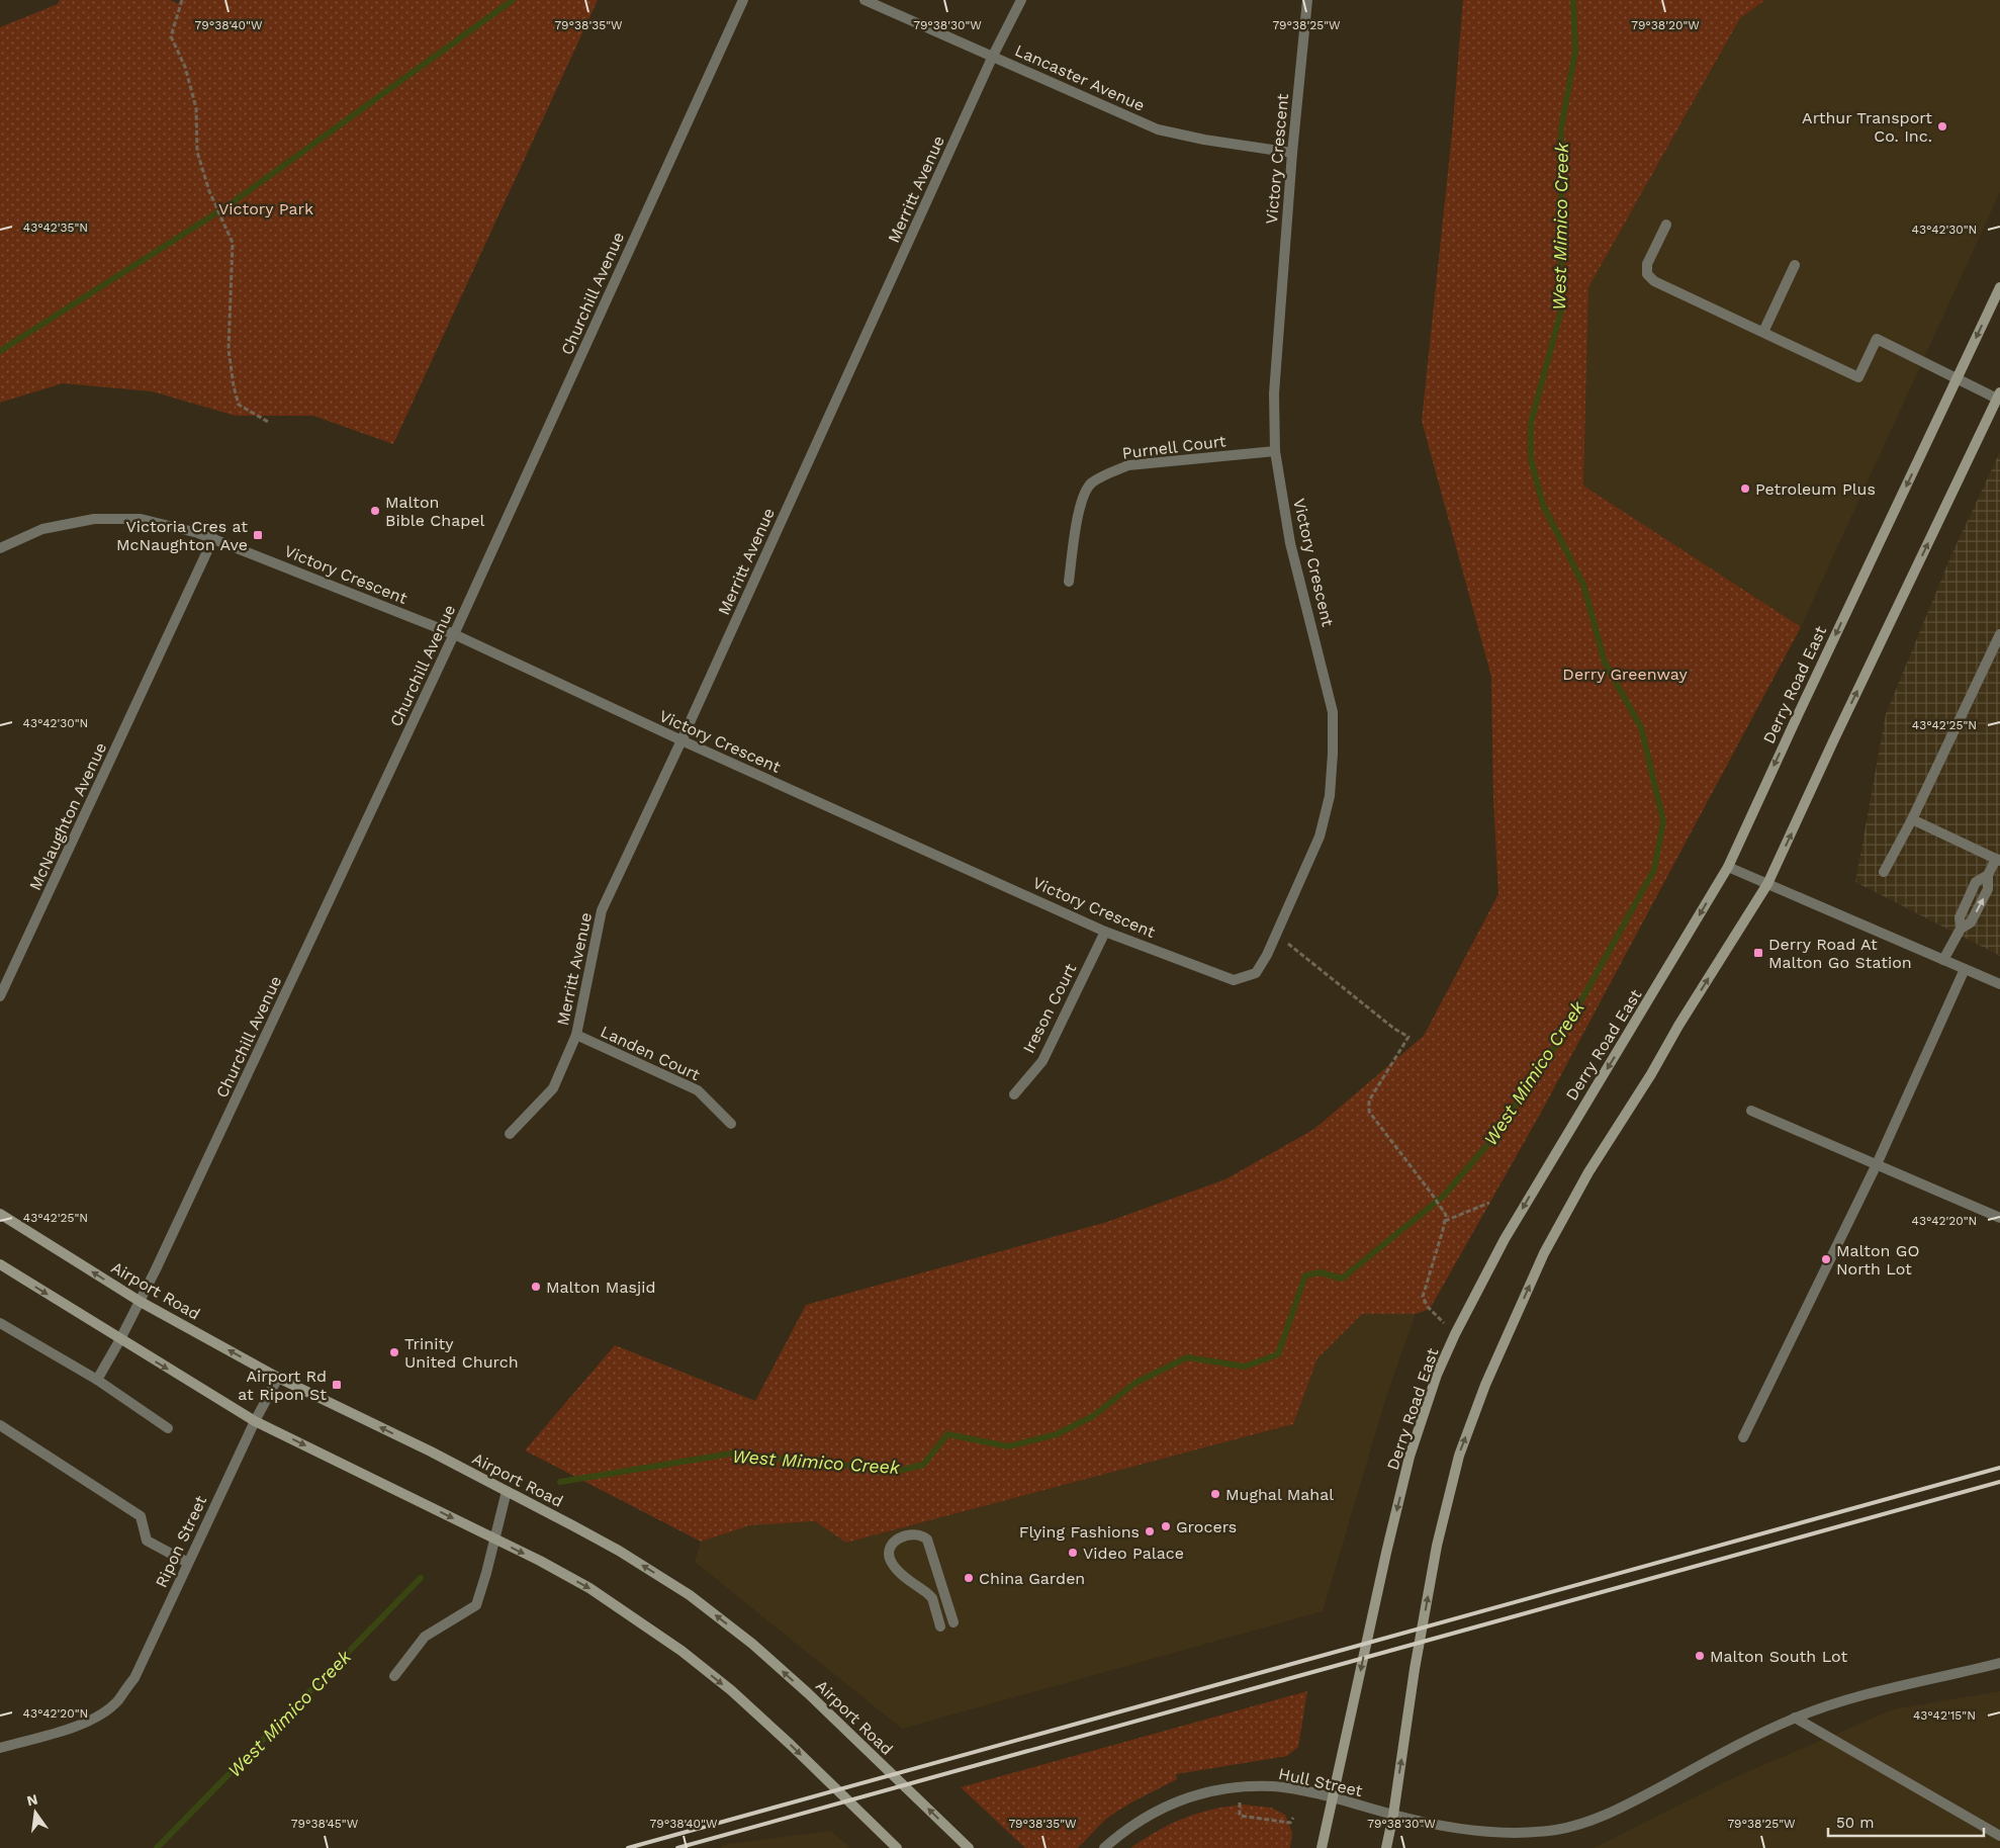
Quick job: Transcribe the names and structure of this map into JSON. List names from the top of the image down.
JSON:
{
  "streets": {
    "main road": ["Derry Road East", "Airport Road"],
    "street": [
      "Lancaster Avenue",
      "Victory Crescent",
      "Merritt Avenue",
      "Churchill Avenue",
      "Purnell Court",
      "McNaughton Avenue",
      "Ireson Court",
      "Landen Court",
      "Ripon Street",
      "Hull Street"
    ]
  },
  "crossings": [
    ["Lancaster Avenue", "Victory Crescent"],
    ["Lancaster Avenue", "Merritt Avenue"],
    ["Victory Crescent", "Merritt Avenue"],
    ["Victory Crescent", "Churchill Avenue"],
    ["Victory Crescent", "Purnell Court"],
    ["Victory Crescent", "McNaughton Avenue"],
    ["Victory Crescent", "Ireson Court"],
    ["Merritt Avenue", "Landen Court"],
    ["Churchill Avenue", "Airport Road"],
    ["Derry Road East", "Hull Street"],
    ["Airport Road", "Ripon Street"]
  ],
  "water": ["West Mimico Creek"],
  "parks": ["Victory Park", "Derry Greenway"],
  "places": {
    "other": [
      "Arthur Transport Co. Inc.",
      "Petroleum Plus",
      "Malton Bible Chapel",
      "Malton GO North Lot",
      "Malton Masjid",
      "Trinity United Church",
      "Mughal Mahal",
      "Grocers",
      "Flying Fashions",
      "Video Palace",
      "China Garden",
      "Malton South Lot"
    ],
    "transit": ["Victoria Cres at McNaughton Ave", "Derry Road At Malton Go Station", "Airport Rd at Ripon St"]
  },
  "scale_bar": "50 m",
  "north": "top",
  "coordinates": [
    "79°38'20\"W",
    "79°38'40\"W",
    "79°38'35\"W",
    "79°38'30\"W",
    "79°38'25\"W",
    "43°42'35\"N",
    "43°42'30\"N",
    "43°42'25\"N",
    "43°42'20\"N",
    "43°42'15\"N",
    "79°38'45\"W"
  ]
}
